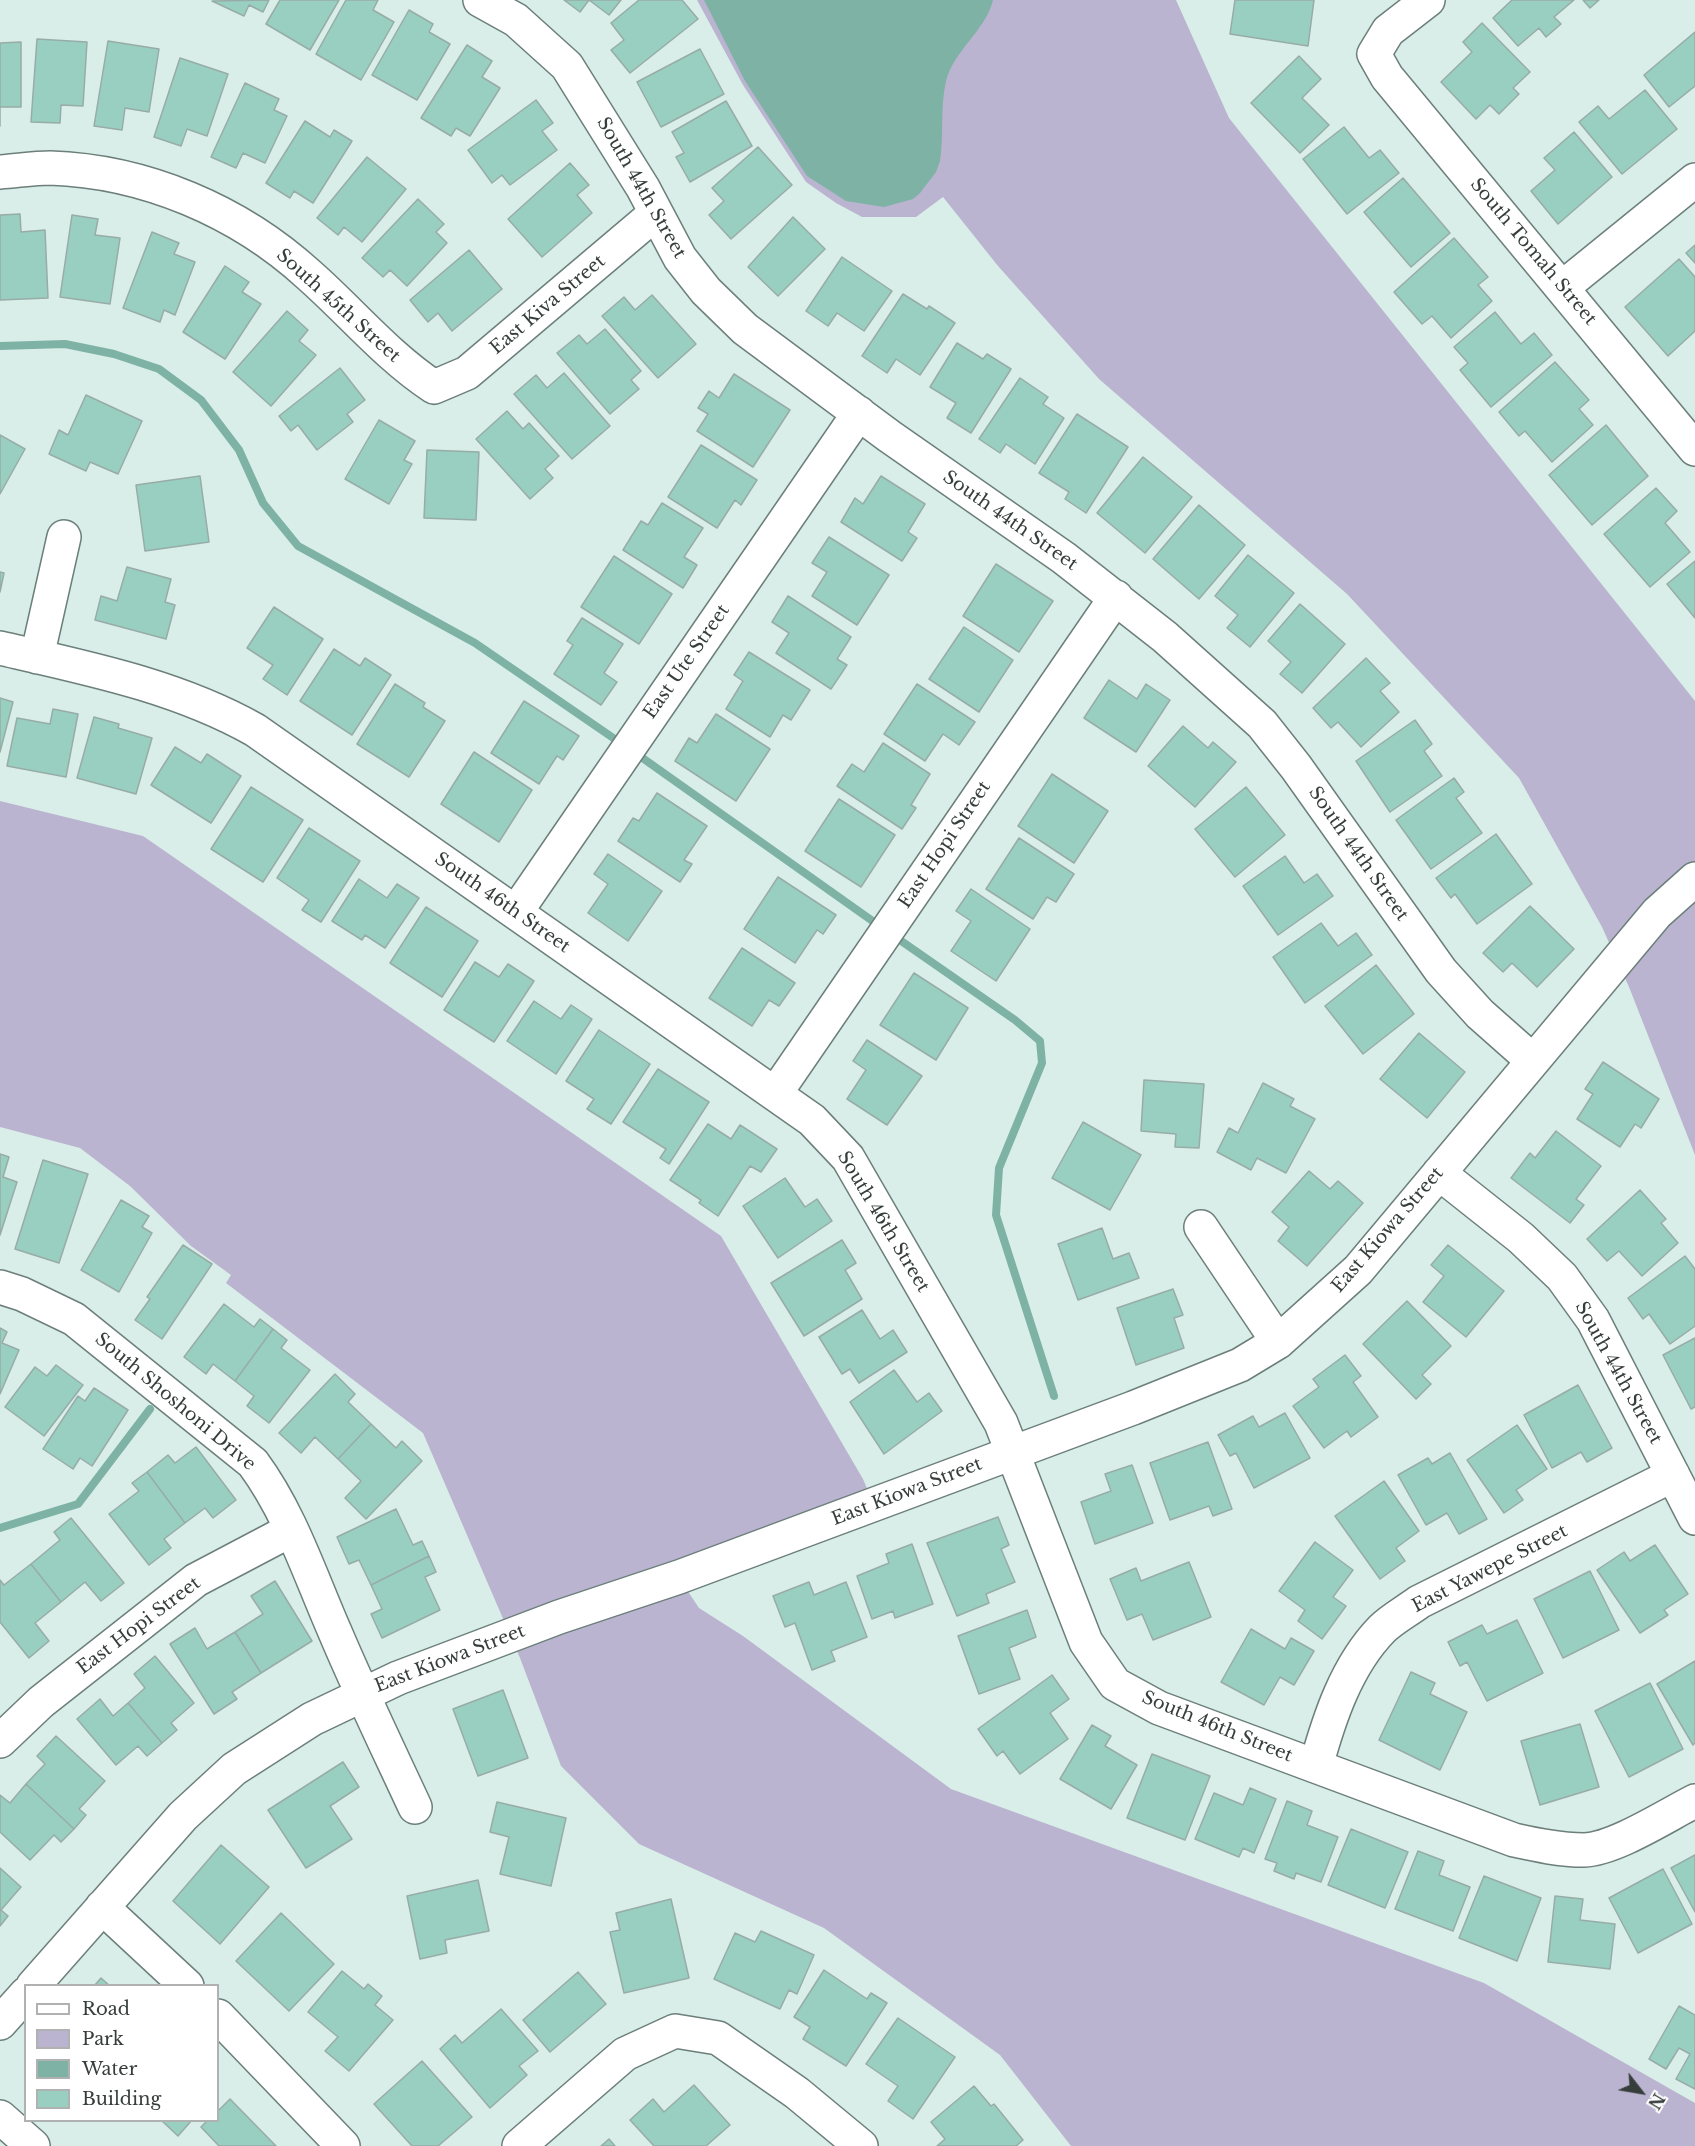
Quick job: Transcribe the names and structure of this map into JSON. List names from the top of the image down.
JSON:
{
  "streets": {
    "street": [
      "South 44th Street",
      "South Tomah Street",
      "East Kiva Street",
      "South 45th Street",
      "East Ute Street",
      "East Hopi Street",
      "South 46th Street",
      "East Kiowa Street",
      "South Shoshoni Drive",
      "East Yawepe Street"
    ]
  },
  "crossings": [
    ["South 44th Street", "East Kiva Street"],
    ["South 44th Street", "East Ute Street"],
    ["South 44th Street", "East Hopi Street"],
    ["South 44th Street", "East Kiowa Street"],
    ["South 44th Street", "East Yawepe Street"],
    ["East Kiva Street", "South 45th Street"],
    ["East Ute Street", "South 46th Street"],
    ["East Hopi Street", "South 46th Street"],
    ["East Hopi Street", "South Shoshoni Drive"],
    ["South 46th Street", "East Kiowa Street"],
    ["South 46th Street", "East Yawepe Street"],
    ["East Kiowa Street", "South Shoshoni Drive"]
  ],
  "legend": [
    "Road",
    "Park",
    "Water",
    "Building"
  ],
  "north": "bottom right"
}
